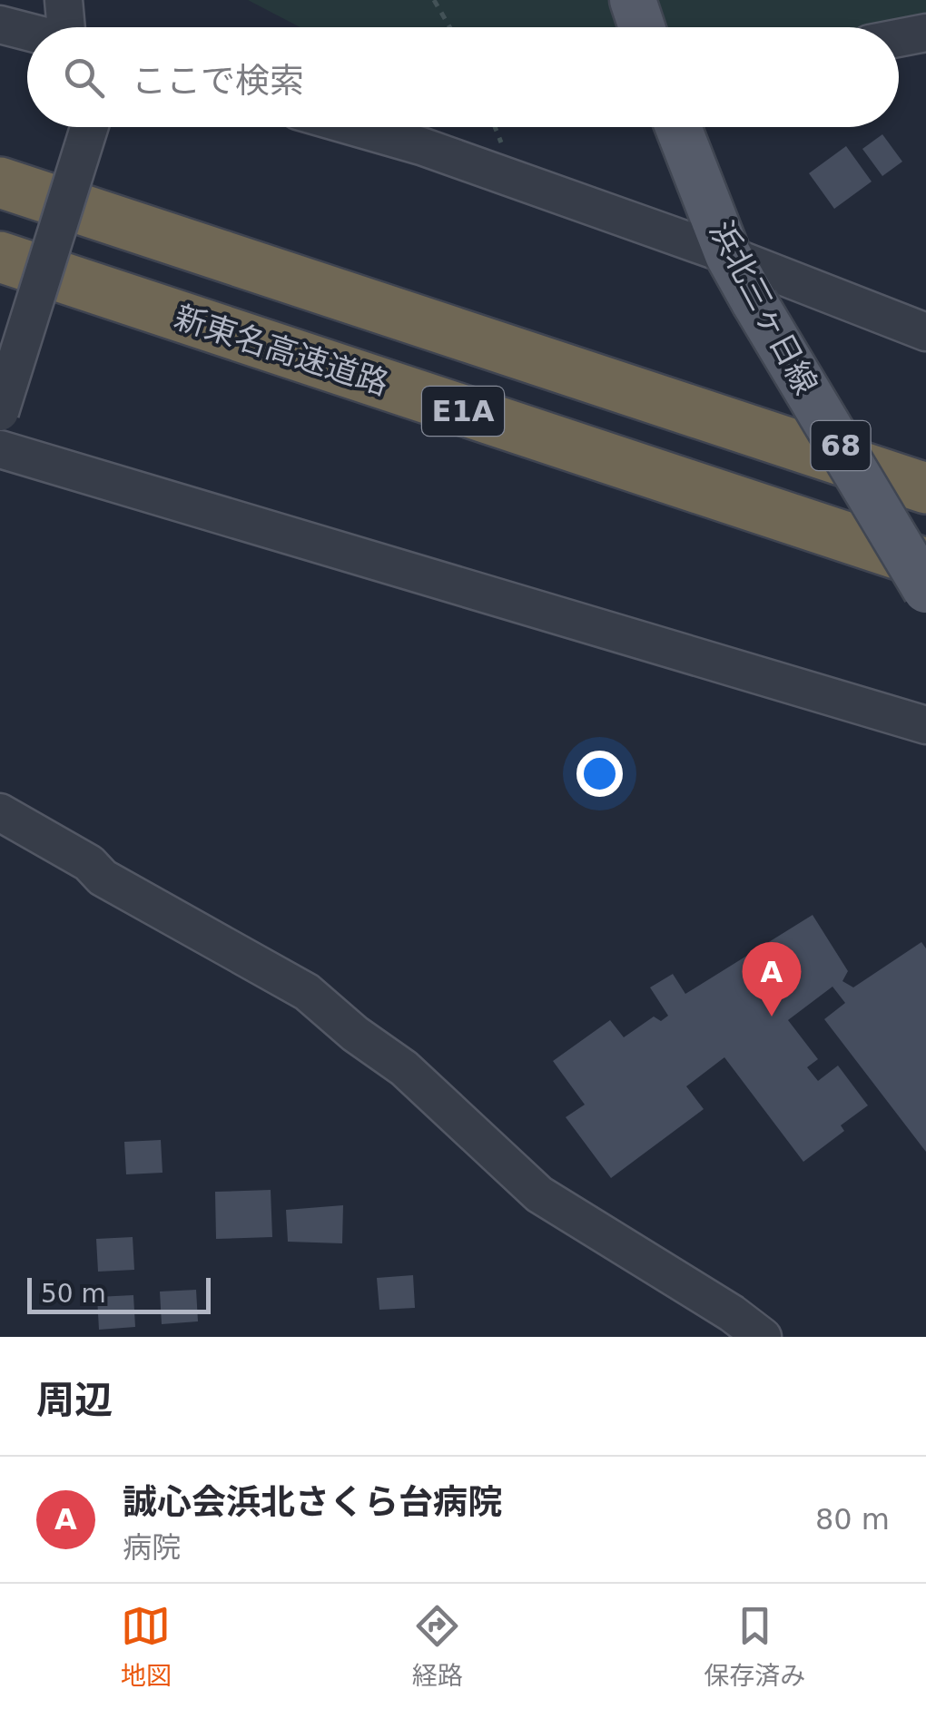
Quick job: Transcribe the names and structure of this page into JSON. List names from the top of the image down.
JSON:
{
  "streets": {
    "highway": ["新東名高速道路", "E1A"],
    "main road": ["浜北三ヶ日線", "68"]
  },
  "scale_bar": "50 m",
  "page": {
    "search": "ここで検索",
    "pins": "A",
    "scale": "50 m",
    "heading": "周辺",
    "list": [
      {
        "mark": "A",
        "name": "誠心会浜北さくら台病院",
        "note": "病院",
        "value": "80 m"
      }
    ],
    "nav": ["地図", "経路", "保存済み"]
  }
}
